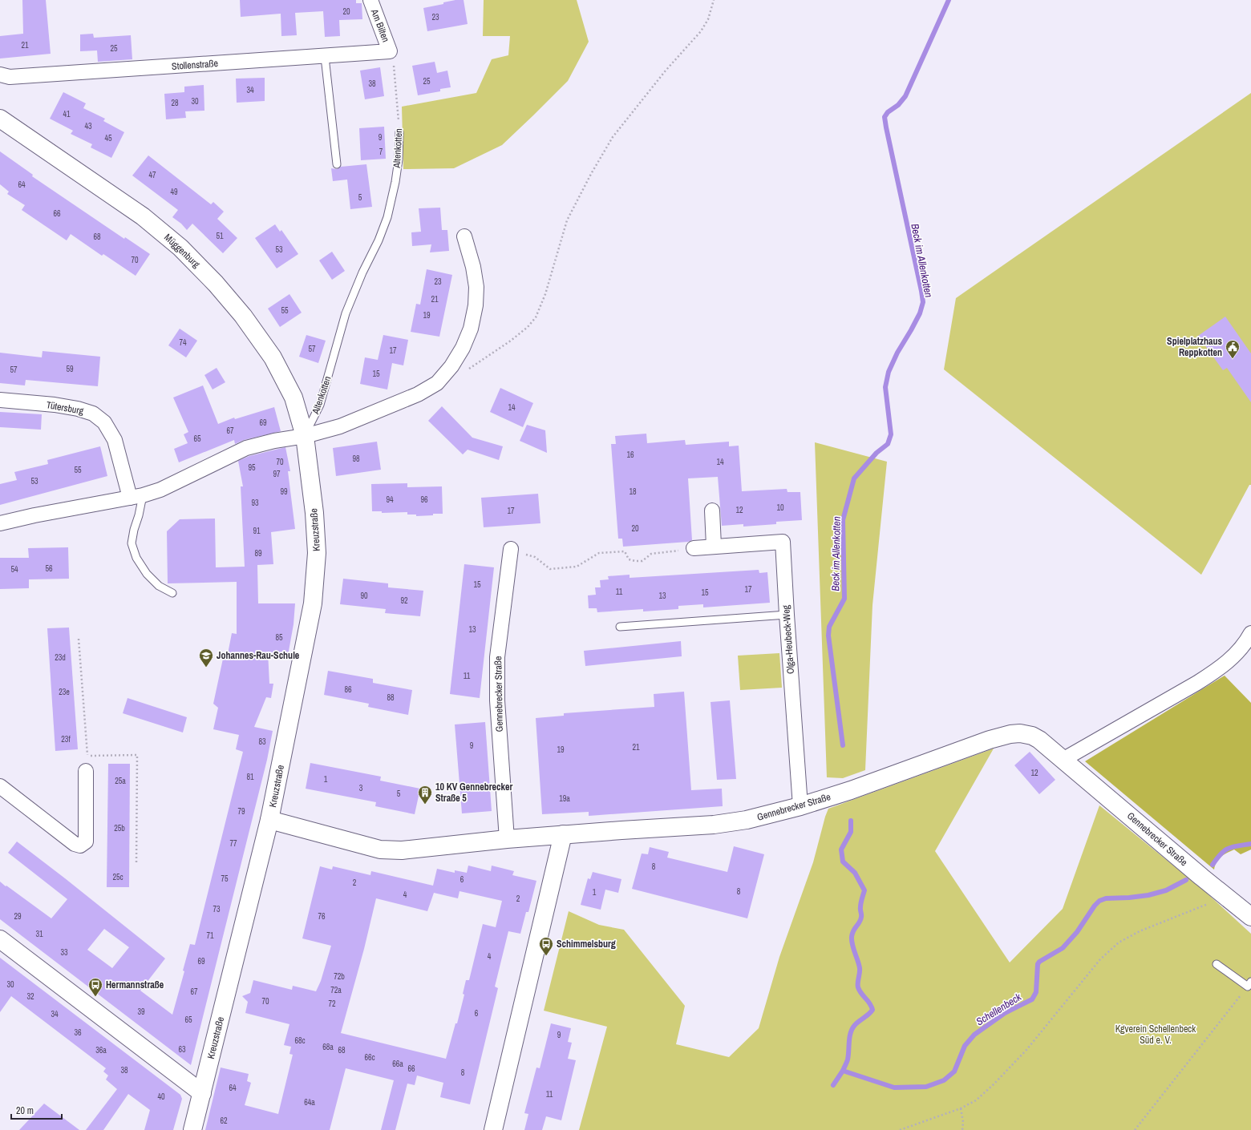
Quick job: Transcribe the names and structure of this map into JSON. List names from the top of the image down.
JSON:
{
  "streets": {
    "main road": ["Müggenburg", "Kreuzstraße", "Gennebrecker Straße"],
    "street": [
      "Am Bilten",
      "Stollenstraße",
      "Tütersburg",
      "Olga-Heubeck-Weg"
    ],
    "lane": ["Altenkotten"]
  },
  "crossings": [
    ["Am Bilten", "Stollenstraße"],
    ["Am Bilten", "Altenkotten"],
    ["Stollenstraße", "Altenkotten"],
    ["Altenkotten", "Müggenburg"],
    ["Altenkotten", "Kreuzstraße"],
    ["Müggenburg", "Kreuzstraße"],
    ["Kreuzstraße", "Gennebrecker Straße"],
    ["Olga-Heubeck-Weg", "Gennebrecker Straße"]
  ],
  "water": ["Beck im Allenkotten", "Schellenbeck"],
  "parks": ["Kgverein Schellenbeck Süd e. V."],
  "places": {
    "public building": ["Spielplatzhaus Reppkotten"],
    "school or university": ["Johannes-Rau-Schule"],
    "building": ["10 KV Gennebrecker Straße 5"],
    "bus stop": ["Schimmelsburg", "Hermannstraße"]
  },
  "house_numbers": [
    "20",
    "23",
    "21",
    "25",
    "25",
    "38",
    "34",
    "30",
    "28",
    "41",
    "43",
    "9",
    "45",
    "7",
    "47",
    "64",
    "49",
    "5",
    "66",
    "51",
    "68",
    "53",
    "70",
    "23",
    "21",
    "55",
    "19",
    "74",
    "57",
    "17",
    "59",
    "57",
    "15",
    "14",
    "69",
    "67",
    "65",
    "16",
    "98",
    "70",
    "14",
    "95",
    "55",
    "97",
    "53",
    "99",
    "18",
    "94",
    "96",
    "93",
    "10",
    "12",
    "17",
    "20",
    "91",
    "89",
    "56",
    "54",
    "15",
    "17",
    "11",
    "15",
    "90",
    "13",
    "92",
    "13",
    "85",
    "23d",
    "11",
    "86",
    "23e",
    "88",
    "23f",
    "83",
    "9",
    "21",
    "19",
    "12",
    "81",
    "1",
    "25a",
    "3",
    "5",
    "19a",
    "79",
    "25b",
    "77",
    "8",
    "25c",
    "75",
    "6",
    "2",
    "8",
    "1",
    "4",
    "2",
    "73",
    "29",
    "76",
    "31",
    "71",
    "33",
    "4",
    "69",
    "72b",
    "30",
    "72a",
    "67",
    "32",
    "70",
    "72",
    "39",
    "6",
    "34",
    "65",
    "36",
    "9",
    "68c",
    "68a",
    "63",
    "36a",
    "68",
    "66c",
    "66a",
    "66",
    "38",
    "8",
    "64",
    "11",
    "40",
    "64a",
    "62"
  ],
  "scale_bar": "20 m"
}
